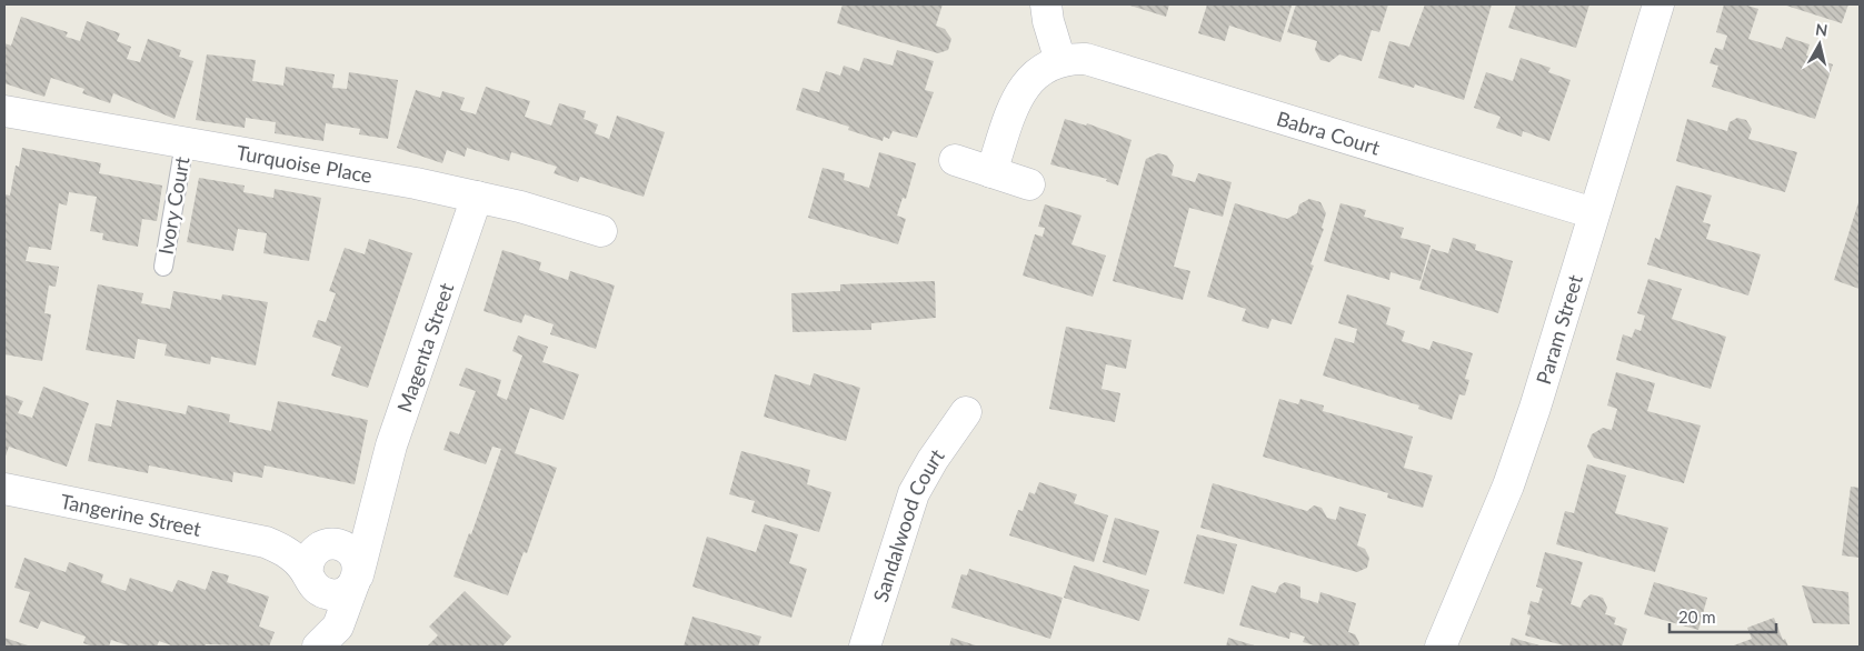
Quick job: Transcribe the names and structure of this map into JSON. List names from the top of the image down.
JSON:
{
  "streets": {
    "street": [
      "Babra Court",
      "Turquoise Place",
      "Param Street",
      "Magenta Street",
      "Tangerine Street",
      "Sandalwood Court"
    ],
    "lane": ["Ivory Court"]
  },
  "crossings": [
    ["Babra Court", "Param Street"],
    ["Turquoise Place", "Ivory Court"],
    ["Turquoise Place", "Magenta Street"],
    ["Magenta Street", "Tangerine Street"]
  ],
  "scale_bar": "20 m",
  "north": "top"
}
